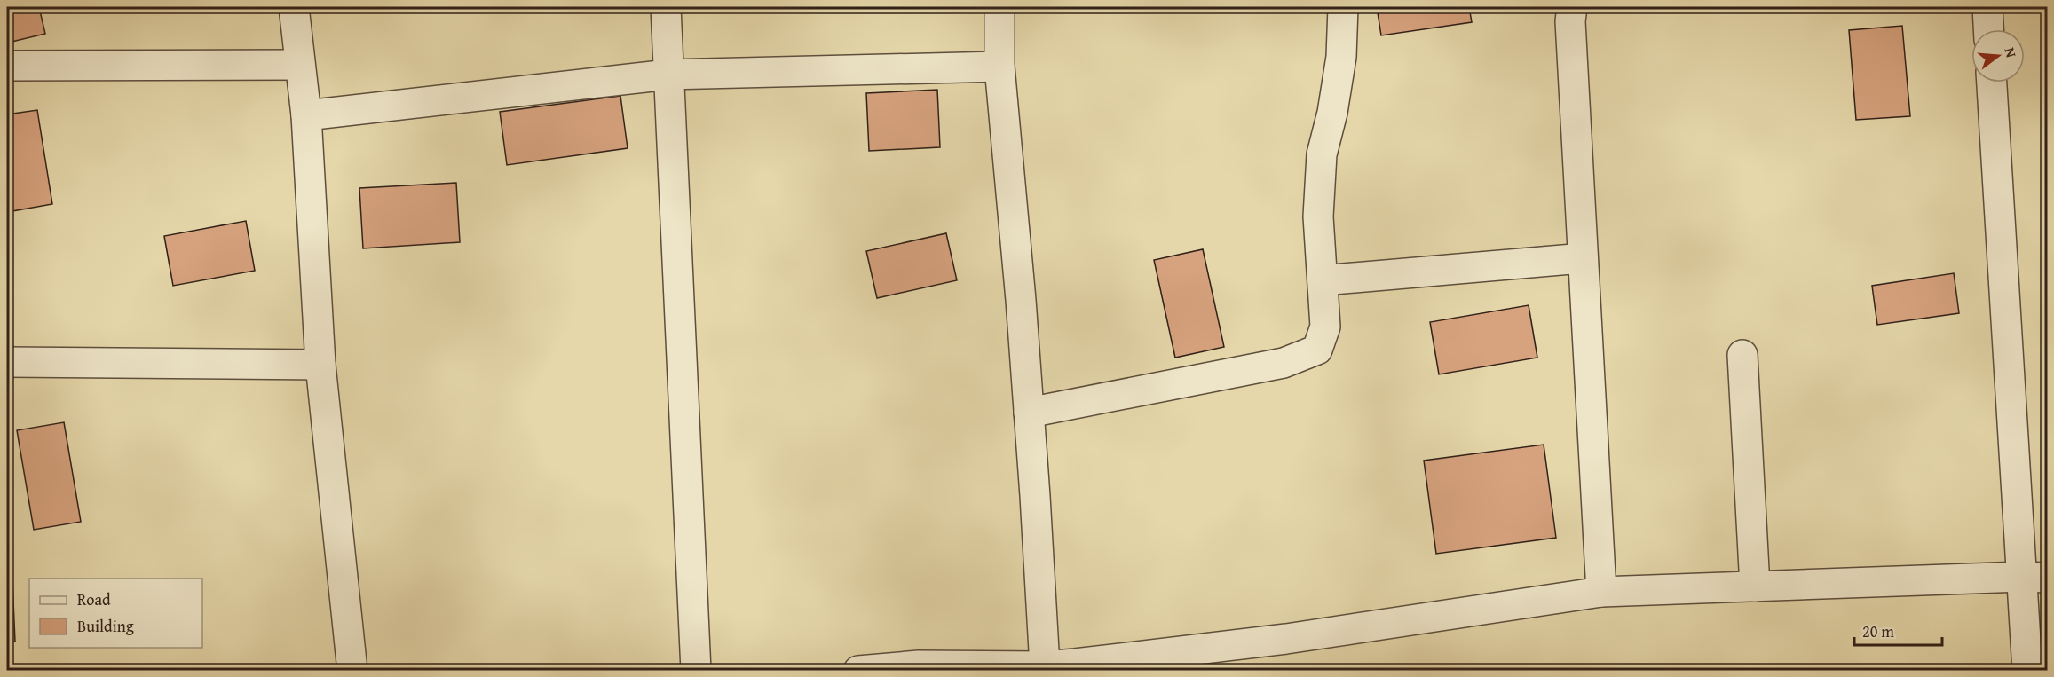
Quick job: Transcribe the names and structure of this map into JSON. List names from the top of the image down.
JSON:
{
  "legend": ["Road", "Building"],
  "scale_bar": "20 m",
  "north": "right"
}
